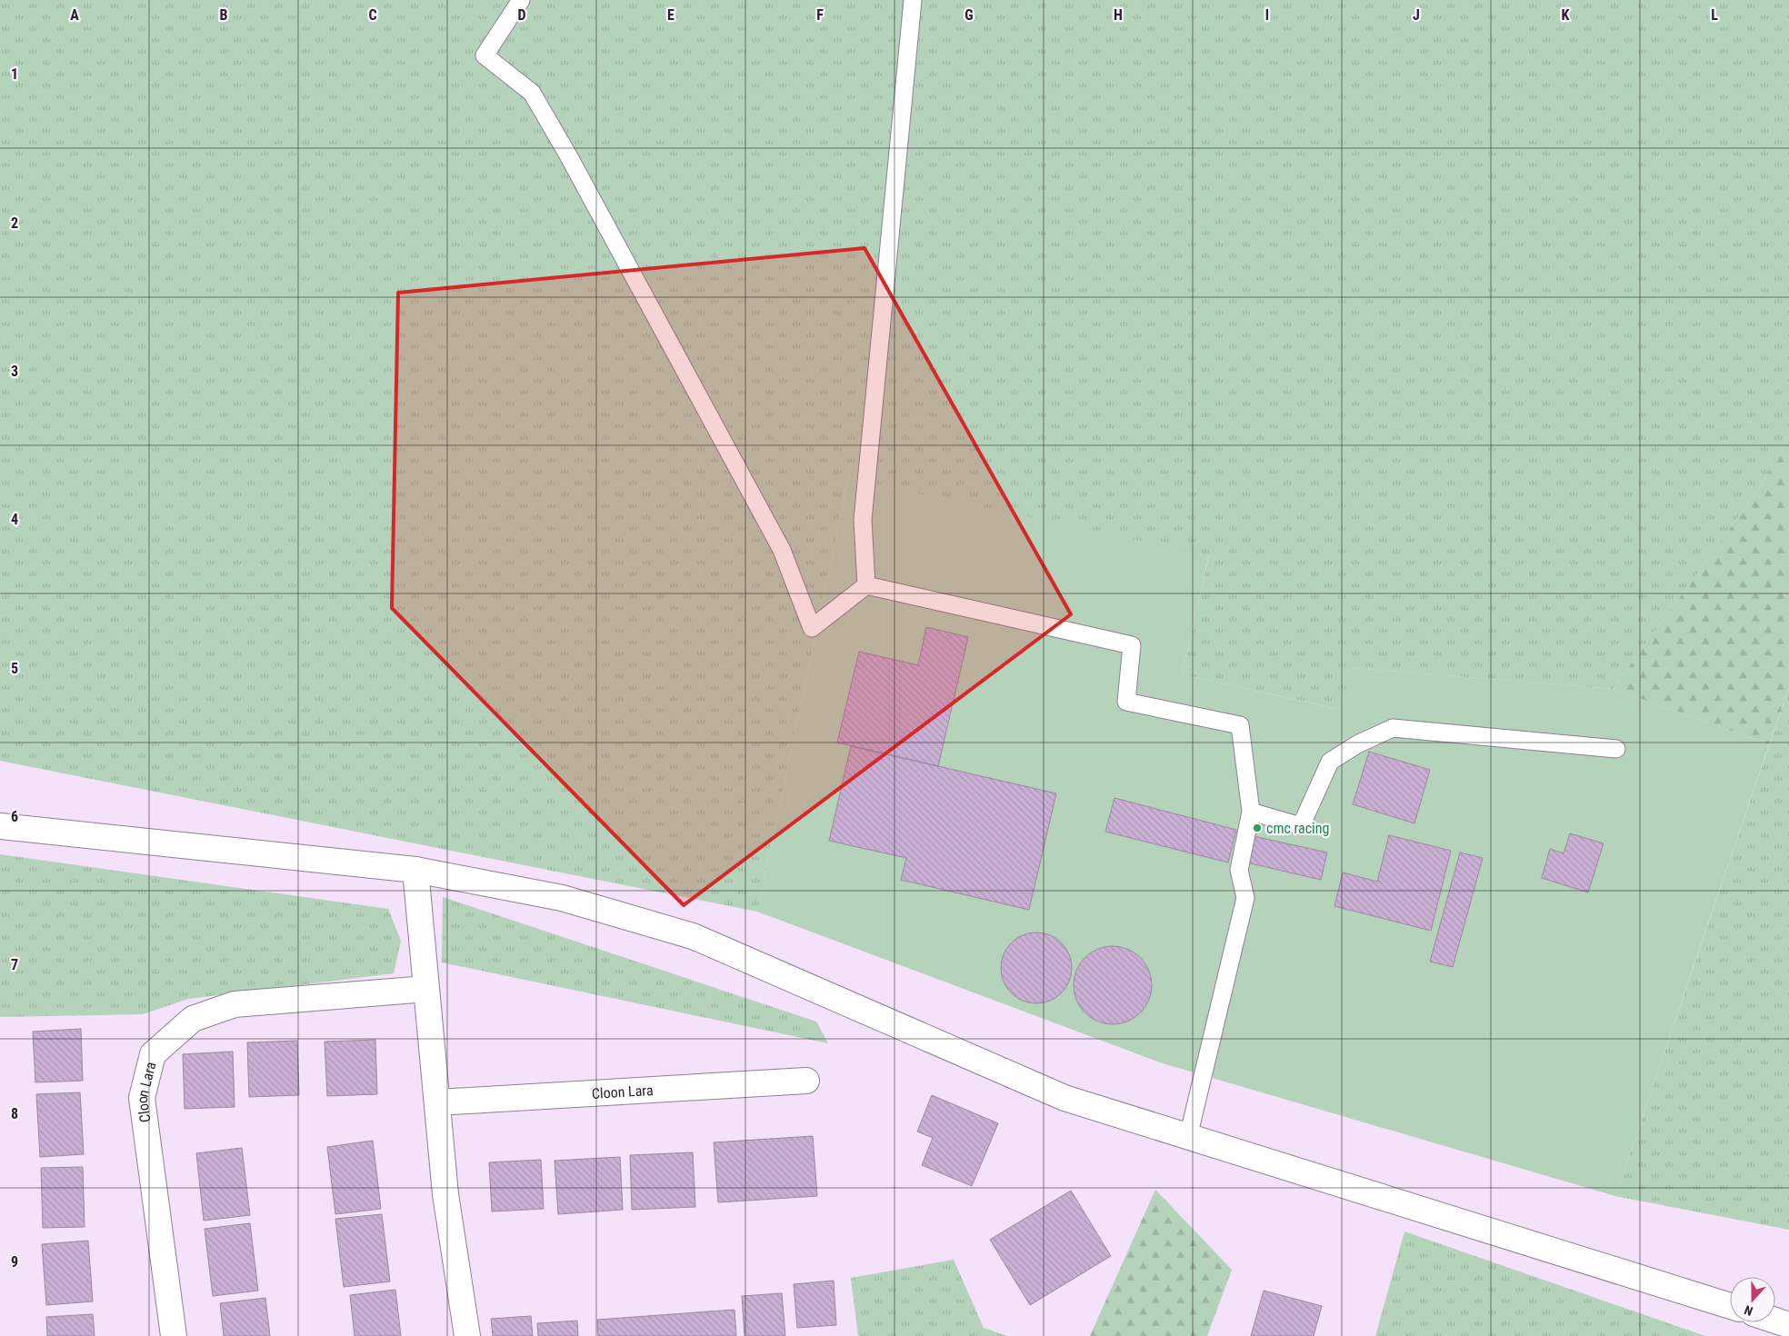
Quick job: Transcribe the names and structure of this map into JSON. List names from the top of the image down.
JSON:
{
  "streets": {
    "main road": ["Cloon Lara"]
  },
  "places": ["cmc racing"],
  "north": "bottom",
  "grid": {
    "columns": [
      "A",
      "B",
      "C",
      "D",
      "E",
      "F",
      "G",
      "H",
      "I",
      "J",
      "K",
      "L"
    ],
    "rows": [
      "1",
      "2",
      "3",
      "4",
      "5",
      "6",
      "7",
      "8",
      "9"
    ]
  }
}
